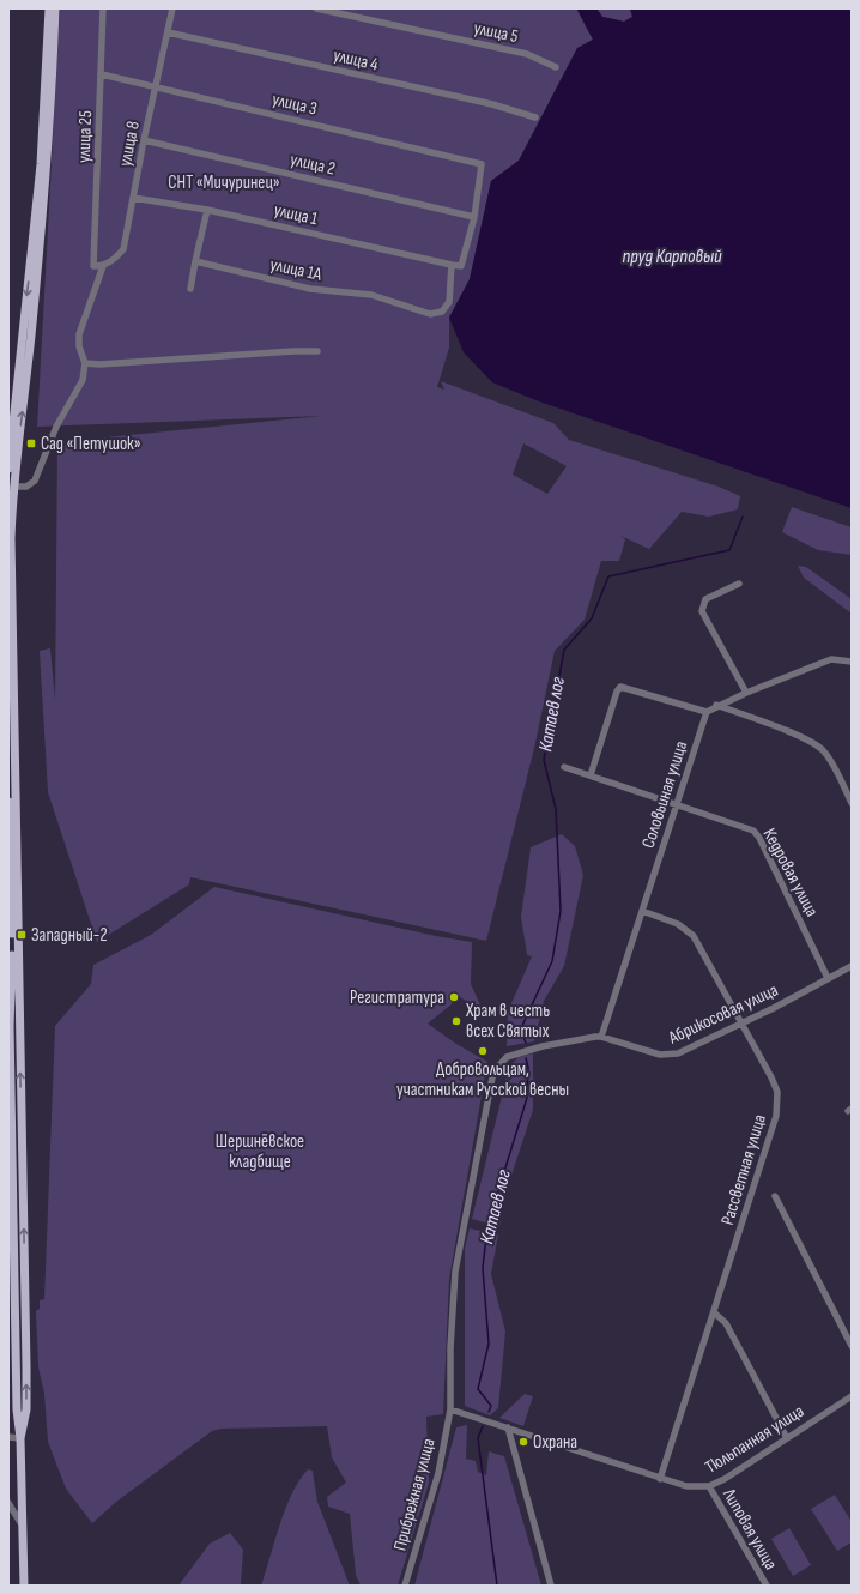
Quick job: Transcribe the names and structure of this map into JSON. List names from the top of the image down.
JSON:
{
  "streets": {
    "street": [
      "улица 5",
      "улица 4",
      "улица 3",
      "улица 25",
      "улица 8",
      "улица 2",
      "улица 1",
      "улица 1А",
      "Соловьиная улица",
      "Кедровая улица",
      "Абрикосовая улица",
      "Рассветная улица",
      "Тюльпанная улица",
      "Прибрежная улица",
      "Липовая улица"
    ]
  },
  "crossings": [
    ["улица 4", "улица 8"],
    ["улица 3", "улица 25"],
    ["улица 3", "улица 8"],
    ["улица 3", "улица 2"],
    ["улица 25", "улица 8"],
    ["улица 8", "улица 2"],
    ["улица 8", "улица 1"],
    ["улица 1", "улица 1А"],
    ["Соловьиная улица", "Кедровая улица"],
    ["Соловьиная улица", "Абрикосовая улица"],
    ["Соловьиная улица", "Рассветная улица"],
    ["Соловьиная улица", "Прибрежная улица"],
    ["Кедровая улица", "Абрикосовая улица"],
    ["Абрикосовая улица", "Рассветная улица"],
    ["Абрикосовая улица", "Прибрежная улица"],
    ["Рассветная улица", "Тюльпанная улица"],
    ["Тюльпанная улица", "Прибрежная улица"],
    ["Тюльпанная улица", "Липовая улица"]
  ],
  "water": ["пруд Карповый", "Катаев лог"],
  "parks": ["СНТ «Мичуринец»", "Шершнёвское кладбище"],
  "places": {
    "transit": ["Сад «Петушок»", "Западный-2"],
    "other": [
      "Регистратура",
      "Храм в честь всех Святых",
      "Добровольцам, участникам Русской весны",
      "Охрана"
    ]
  }
}
